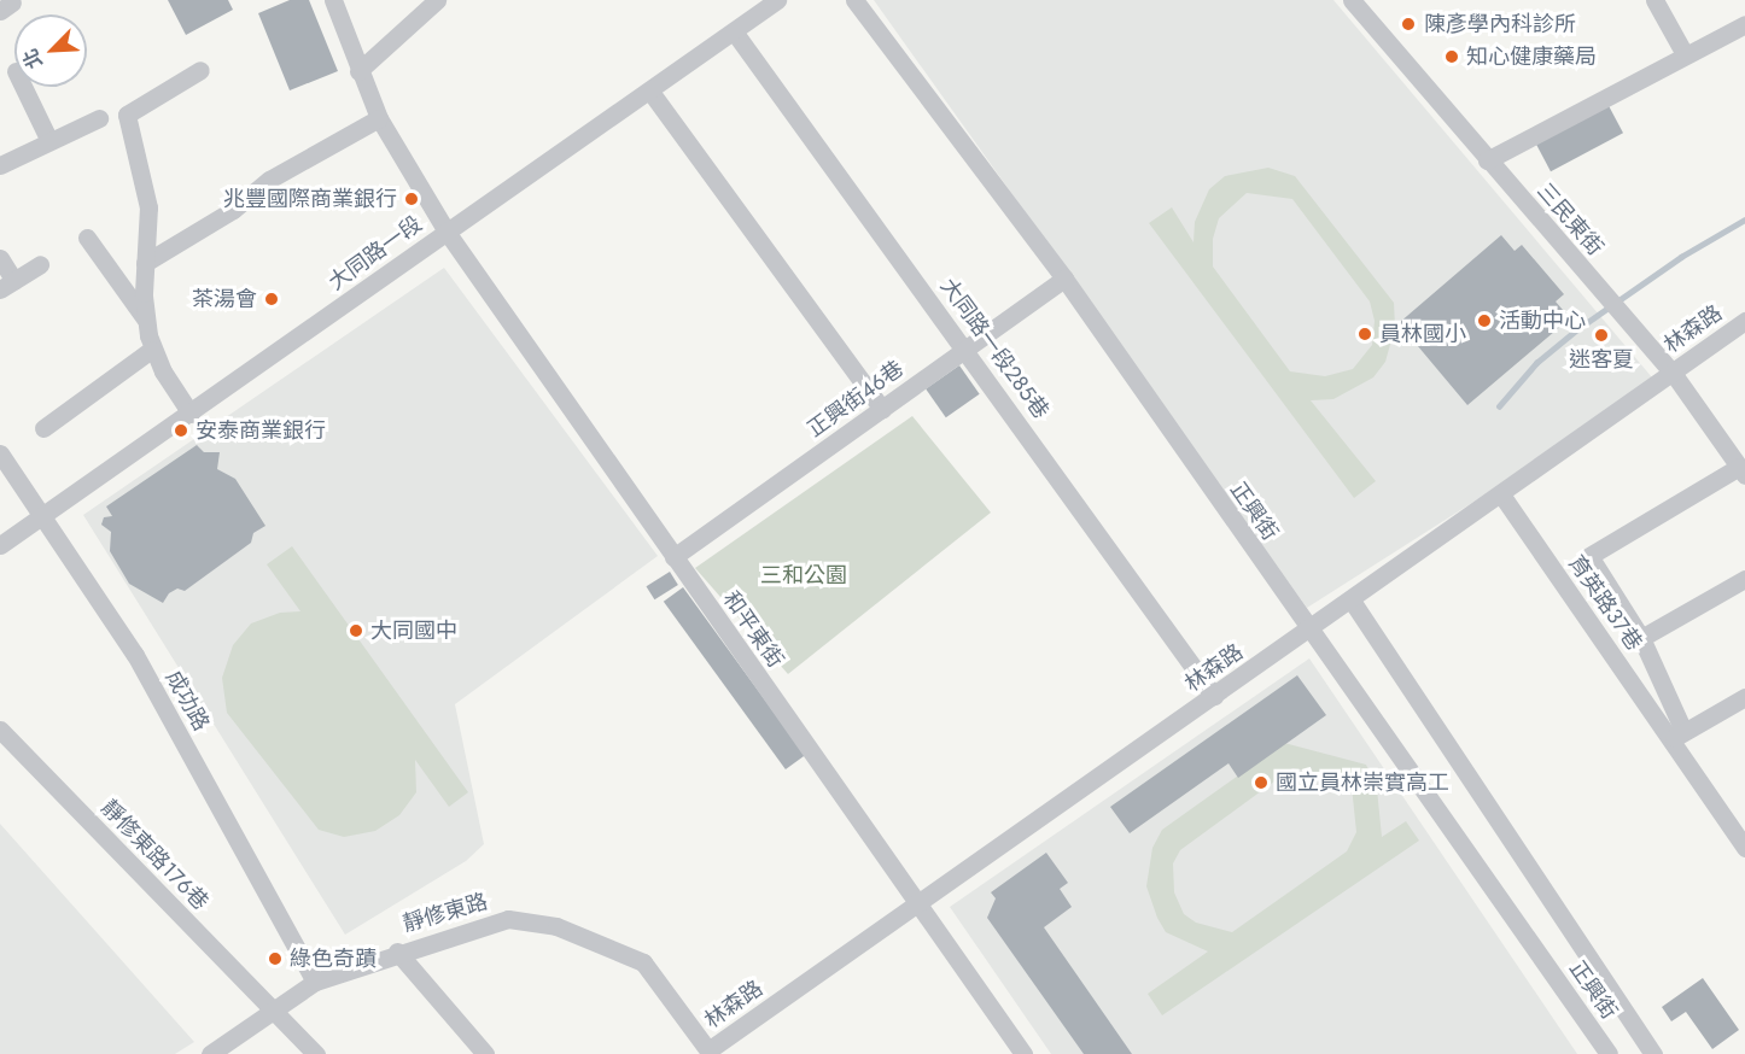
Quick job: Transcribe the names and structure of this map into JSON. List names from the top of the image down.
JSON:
{
  "streets": {
    "street": [
      "三民東街",
      "大同路一段",
      "林森路",
      "大同路一段285巷",
      "正興街46巷",
      "正興街",
      "育英路37巷",
      "和平東街",
      "成功路",
      "靜修東路176巷",
      "靜修東路"
    ]
  },
  "crossings": [
    ["三民東街", "林森路"],
    ["大同路一段", "大同路一段285巷"],
    ["大同路一段", "和平東街"],
    ["大同路一段", "成功路"],
    ["林森路", "大同路一段285巷"],
    ["林森路", "正興街"],
    ["林森路", "育英路37巷"],
    ["林森路", "和平東街"],
    ["林森路", "靜修東路"],
    ["大同路一段285巷", "正興街46巷"],
    ["正興街46巷", "正興街"],
    ["正興街46巷", "和平東街"],
    ["成功路", "靜修東路"],
    ["靜修東路176巷", "靜修東路"]
  ],
  "parks": ["三和公園"],
  "places": [
    "陳彥學內科診所",
    "知心健康藥局",
    "兆豐國際商業銀行",
    "茶湯會",
    "活動中心",
    "員林國小",
    "迷客夏",
    "安泰商業銀行",
    "大同國中",
    "國立員林崇實高工",
    "綠色奇蹟"
  ],
  "north": "bottom left"
}
